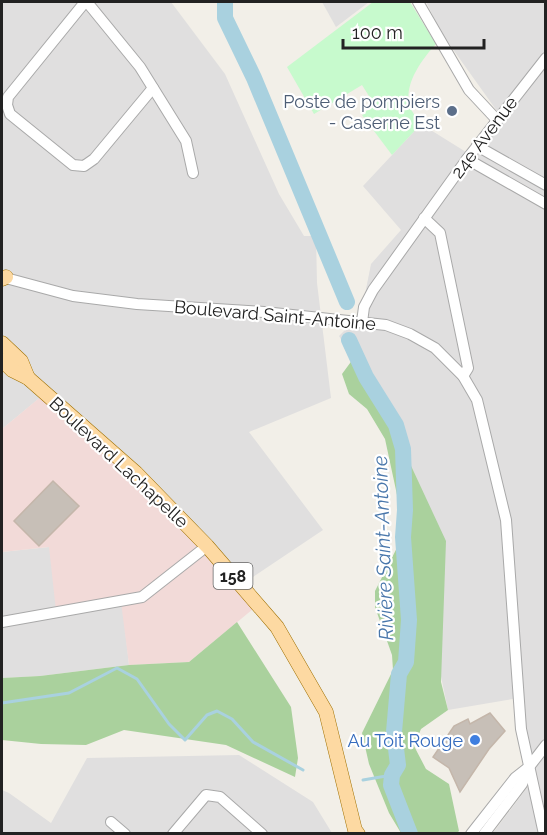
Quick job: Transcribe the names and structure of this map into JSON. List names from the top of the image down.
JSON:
{
  "streets": {
    "main road": ["Boulevard Lachapelle", "158"],
    "street": ["24e Avenue", "Boulevard Saint-Antoine"]
  },
  "crossings": [
    ["24e Avenue", "Boulevard Saint-Antoine"]
  ],
  "water": ["Rivière Saint-Antoine"],
  "places": ["Poste de pompiers - Caserne Est", "Au Toit Rouge"],
  "scale_bar": "100 m"
}
